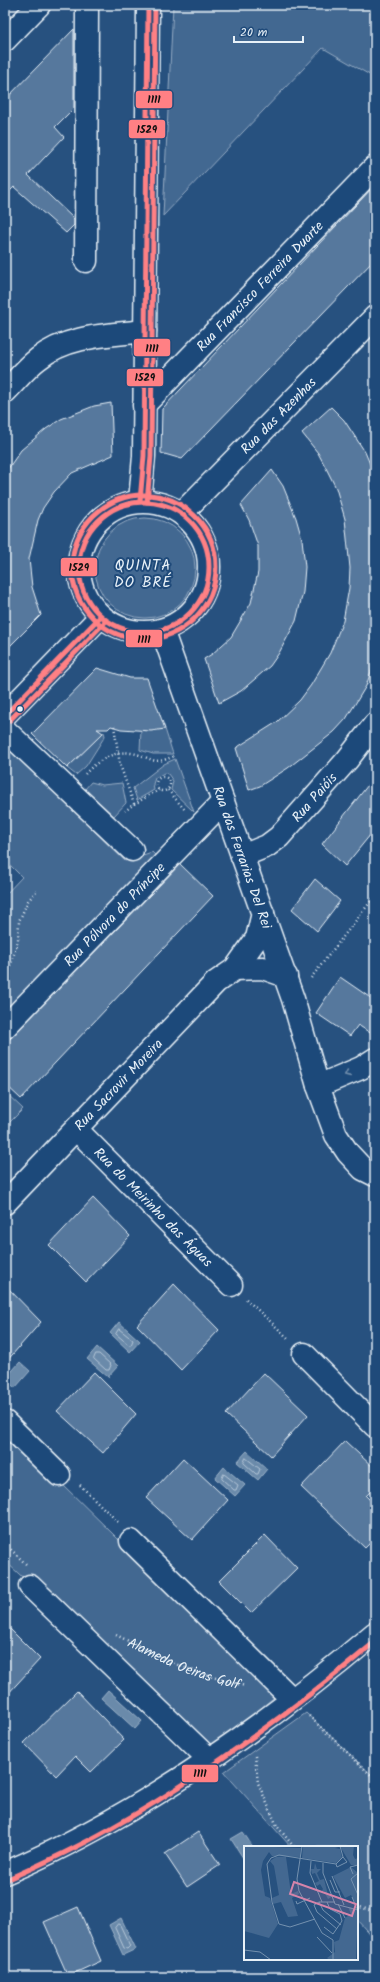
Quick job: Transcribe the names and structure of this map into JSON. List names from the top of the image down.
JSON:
{
  "streets": {
    "street": [
      "Rua Francisco Ferreira Duarte",
      "Rua das Azenhas",
      "Rua Paióis",
      "Rua das Ferrarias Del Rei",
      "Rua Pólvora do Príncipe",
      "Rua Sacrovir Moreira",
      "Rua do Meirinho das Águas",
      "Alameda Oeiras Golf"
    ]
  },
  "crossings": [
    ["Rua das Azenhas", "Rua das Ferrarias Del Rei"],
    ["Rua Paióis", "Rua das Ferrarias Del Rei"],
    ["Rua das Ferrarias Del Rei", "Rua Pólvora do Príncipe"],
    ["Rua das Ferrarias Del Rei", "Rua Sacrovir Moreira"],
    ["Rua Sacrovir Moreira", "Rua do Meirinho das Águas"]
  ],
  "districts": ["QUINTA DO BRÉ"],
  "lines": ["transit line 1529", "transit line 1111"],
  "scale_bar": "20 m"
}
